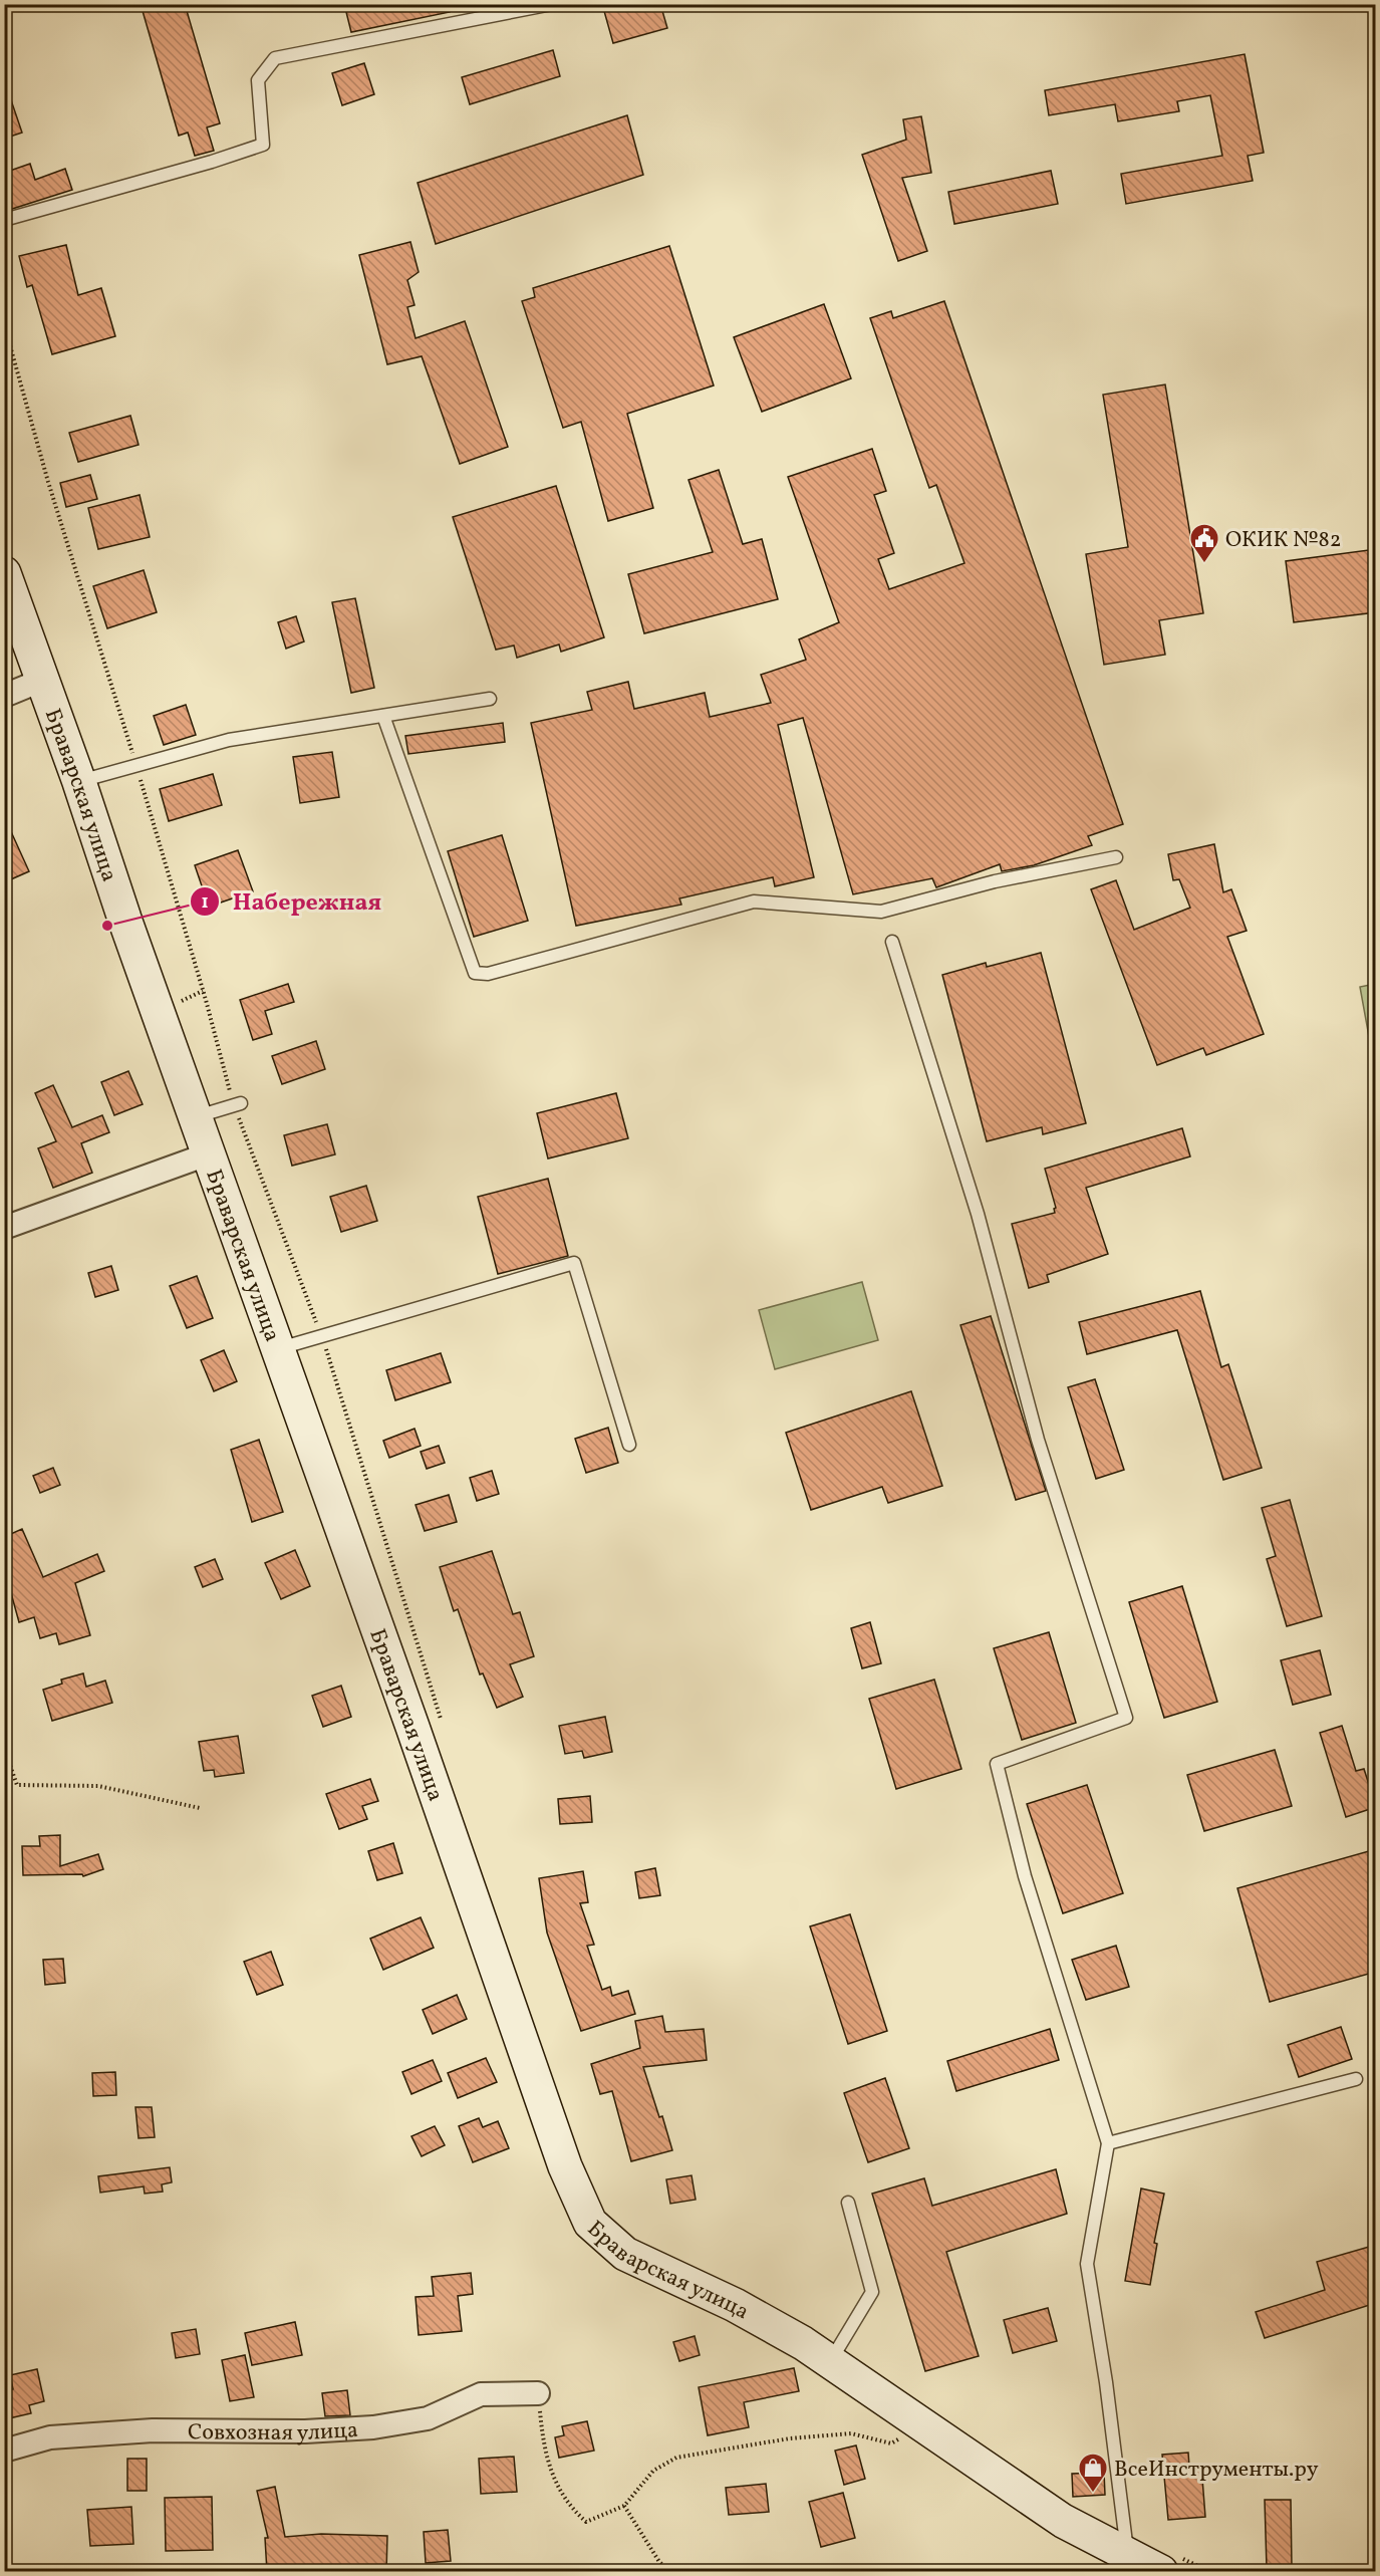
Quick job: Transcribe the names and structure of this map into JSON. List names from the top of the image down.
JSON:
{
  "streets": {
    "main road": ["Браварская улица"],
    "street": ["Совхозная улица"]
  },
  "places": {
    "public building": ["ОКИК №82"],
    "other": ["Набережная"],
    "shop": ["ВсеИнструменты.ру"]
  }
}
